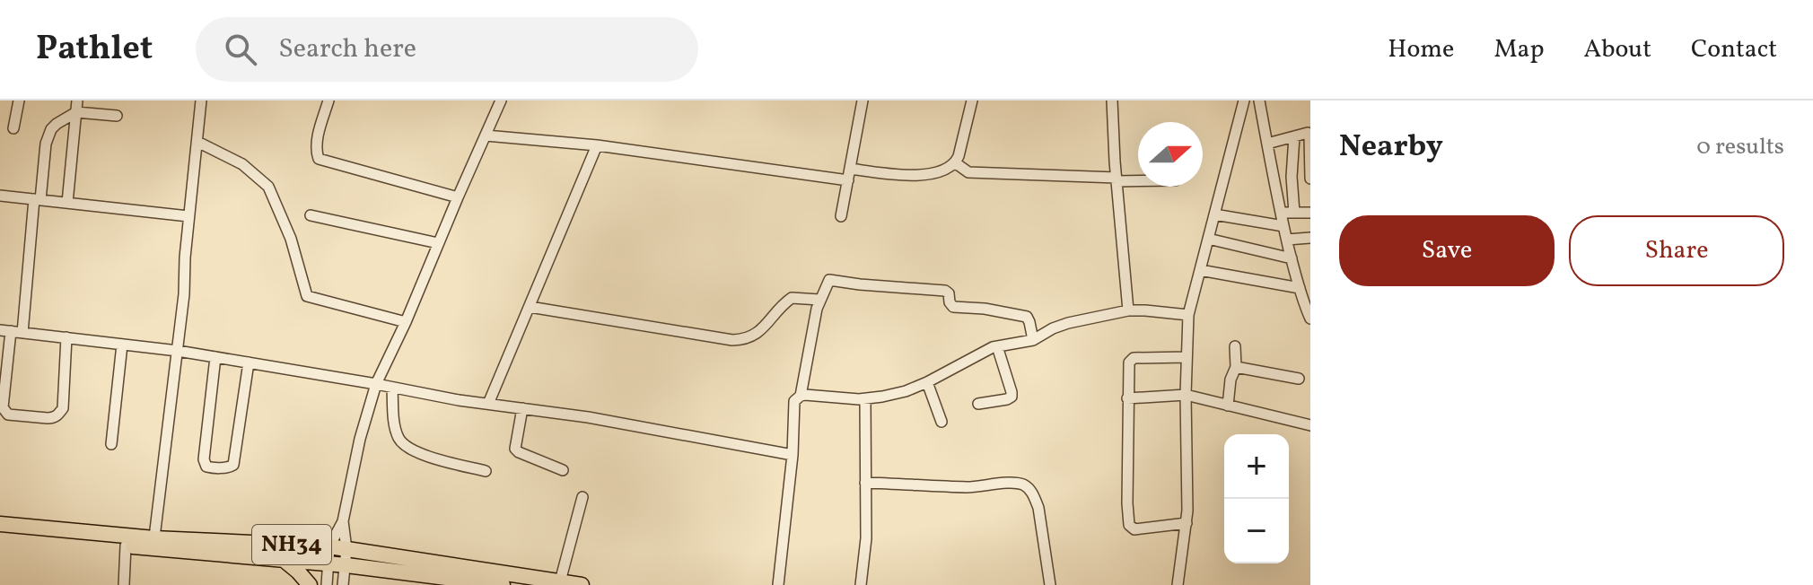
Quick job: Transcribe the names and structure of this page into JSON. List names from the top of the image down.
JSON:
{
  "streets": {
    "highway": ["NH34"]
  },
  "north": "right",
  "page": {
    "header": "Pathlet",
    "search": "Search here",
    "nav": [
      "Home",
      "Map",
      "About",
      "Contact"
    ],
    "heading": ["Nearby", "0 results"],
    "buttons": ["Save", "Share"],
    "map_buttons": ["+", "−"]
  }
}
